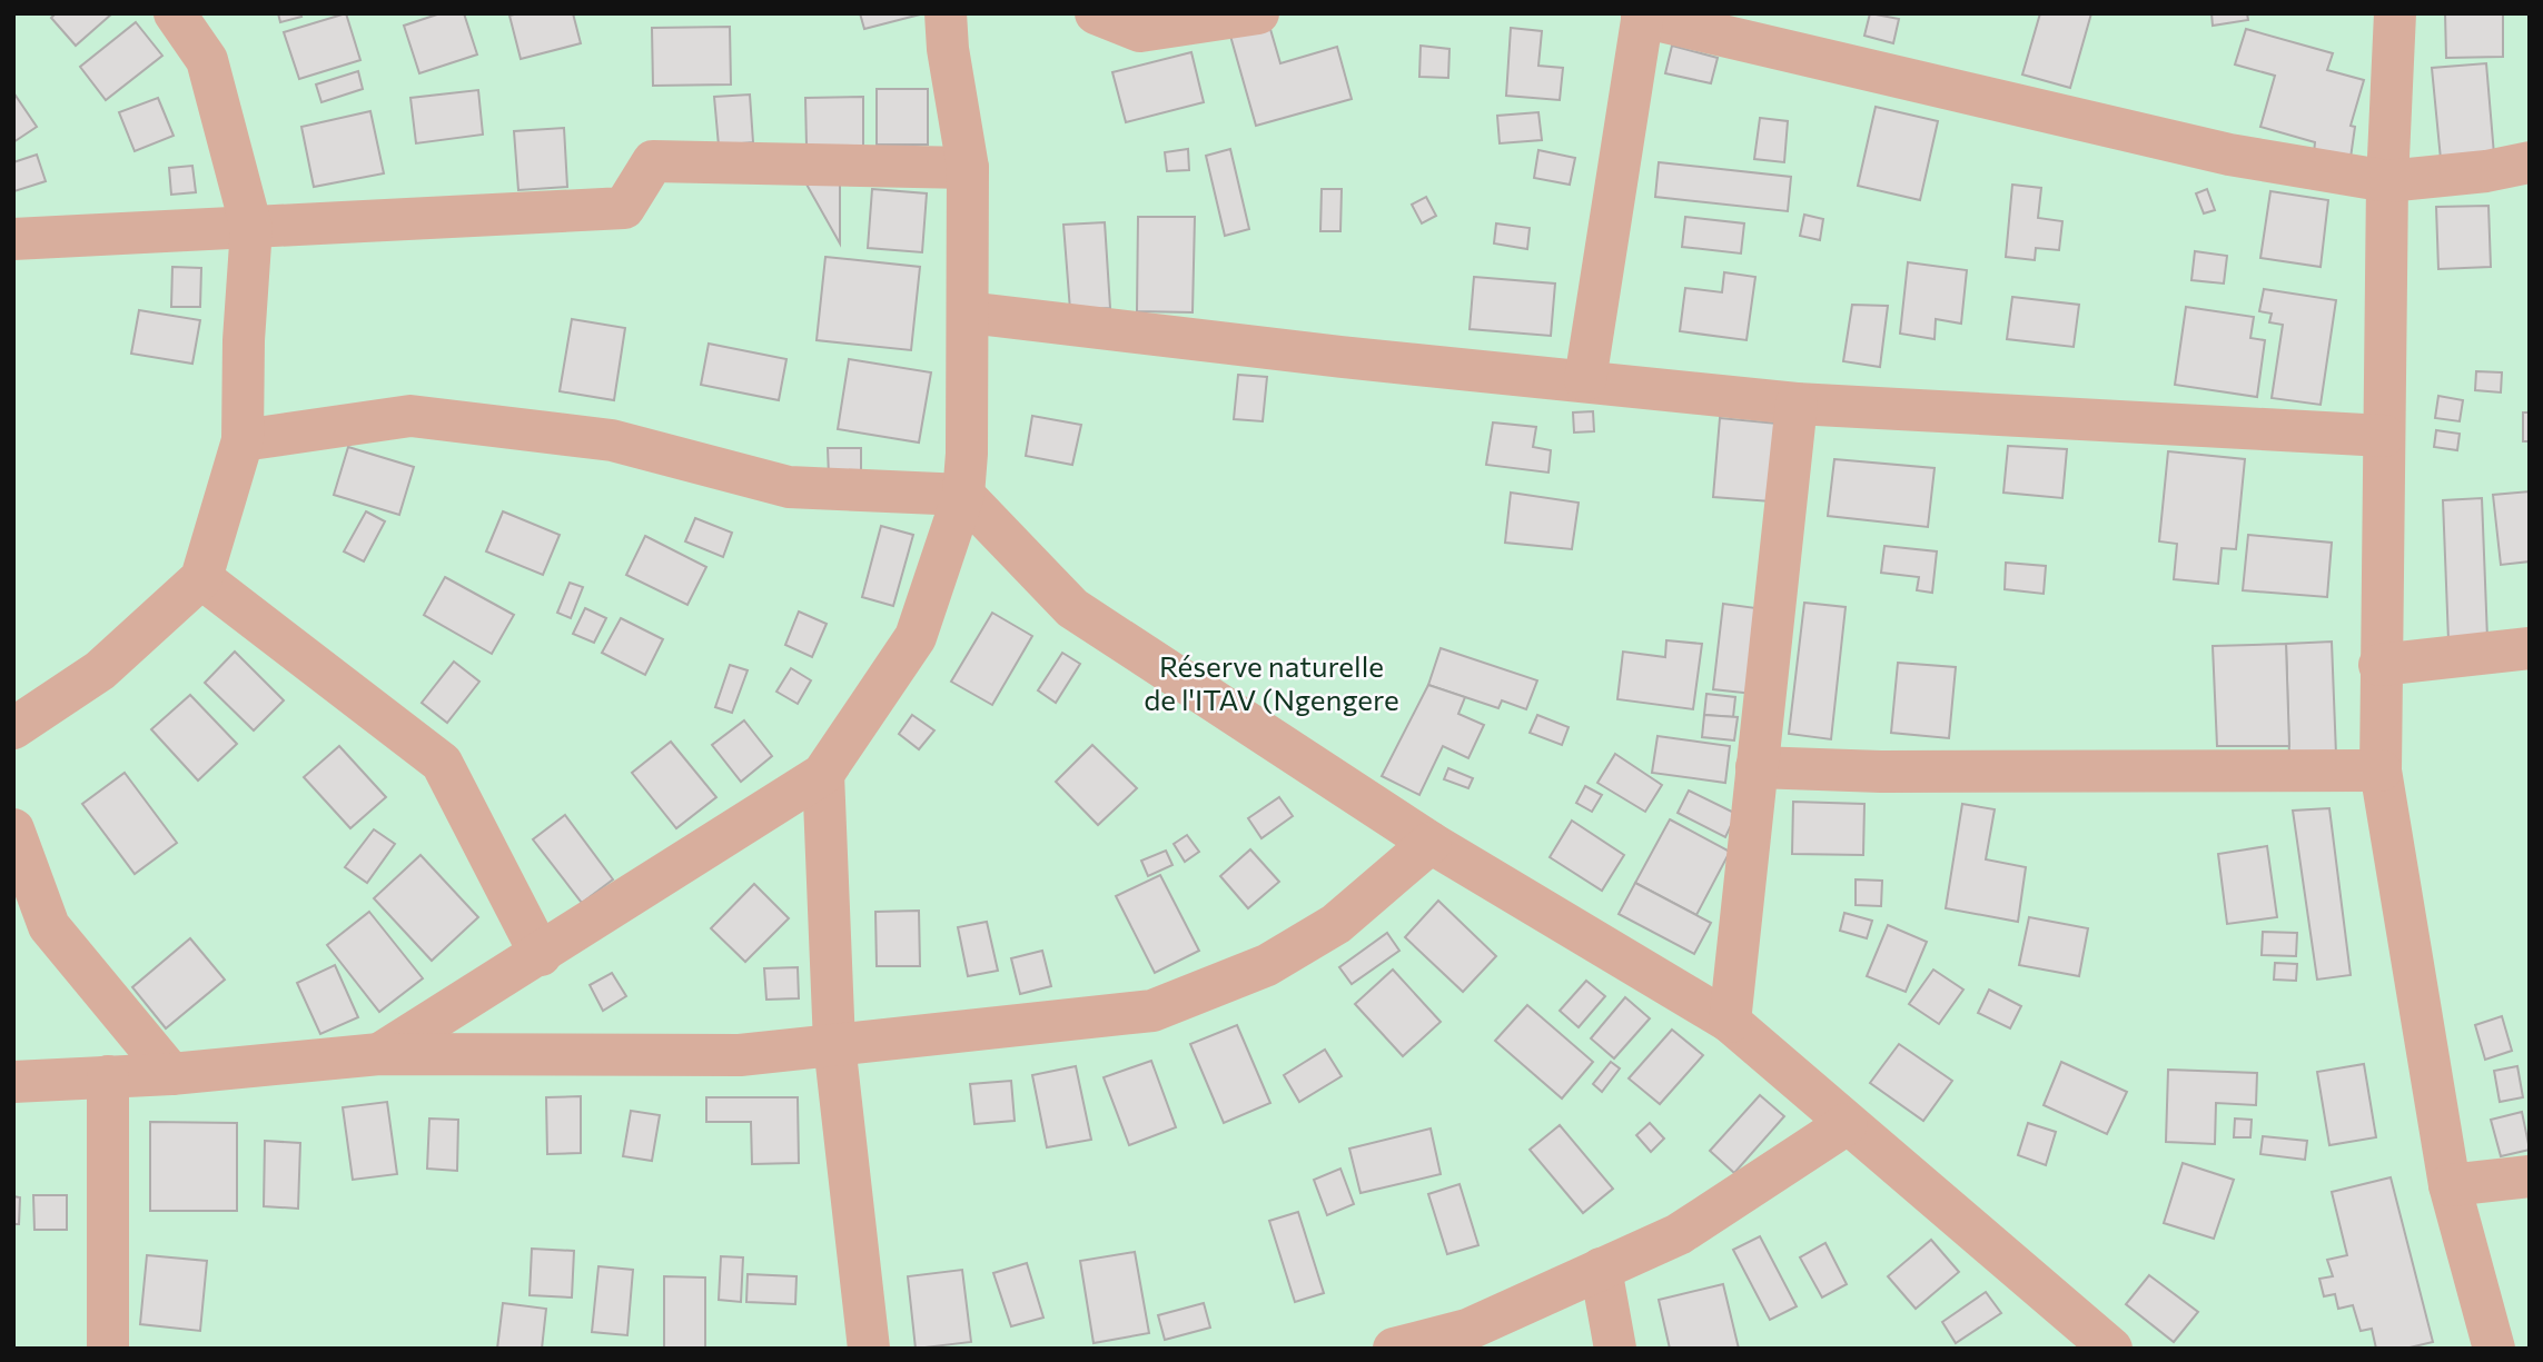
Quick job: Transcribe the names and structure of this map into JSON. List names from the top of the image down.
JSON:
{
  "parks": ["Réserve naturelle de l'ITAV (Ngengere"]
}
